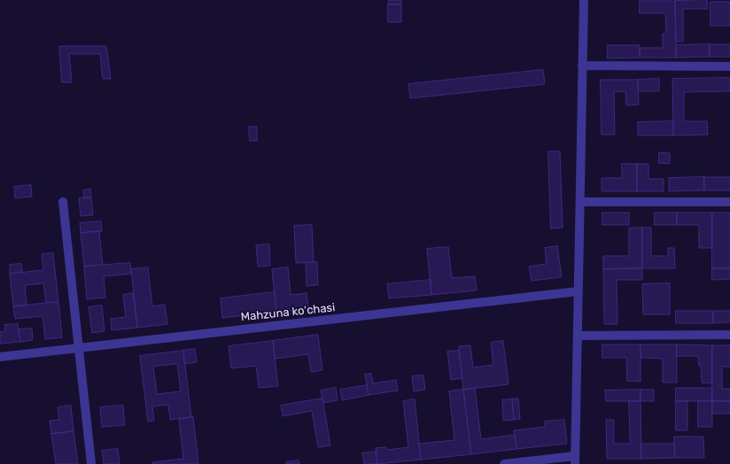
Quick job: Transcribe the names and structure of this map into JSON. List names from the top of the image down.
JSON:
{
  "streets": {
    "street": ["Mahzuna koʻchasi"]
  }
}
